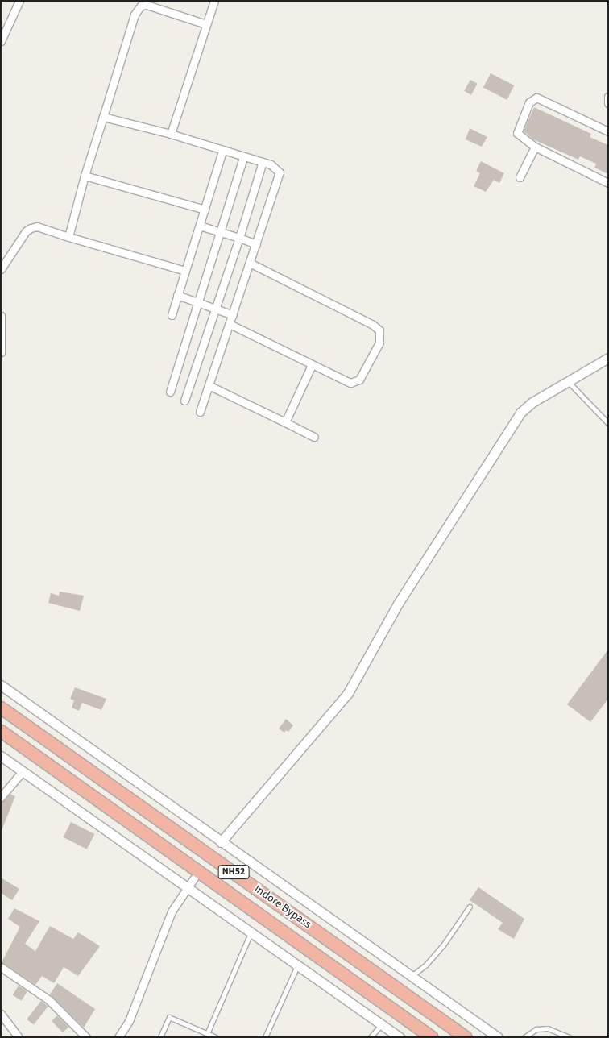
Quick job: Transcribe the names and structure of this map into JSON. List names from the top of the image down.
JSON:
{
  "streets": {
    "highway": ["NH52", "Indore Bypass"]
  }
}
